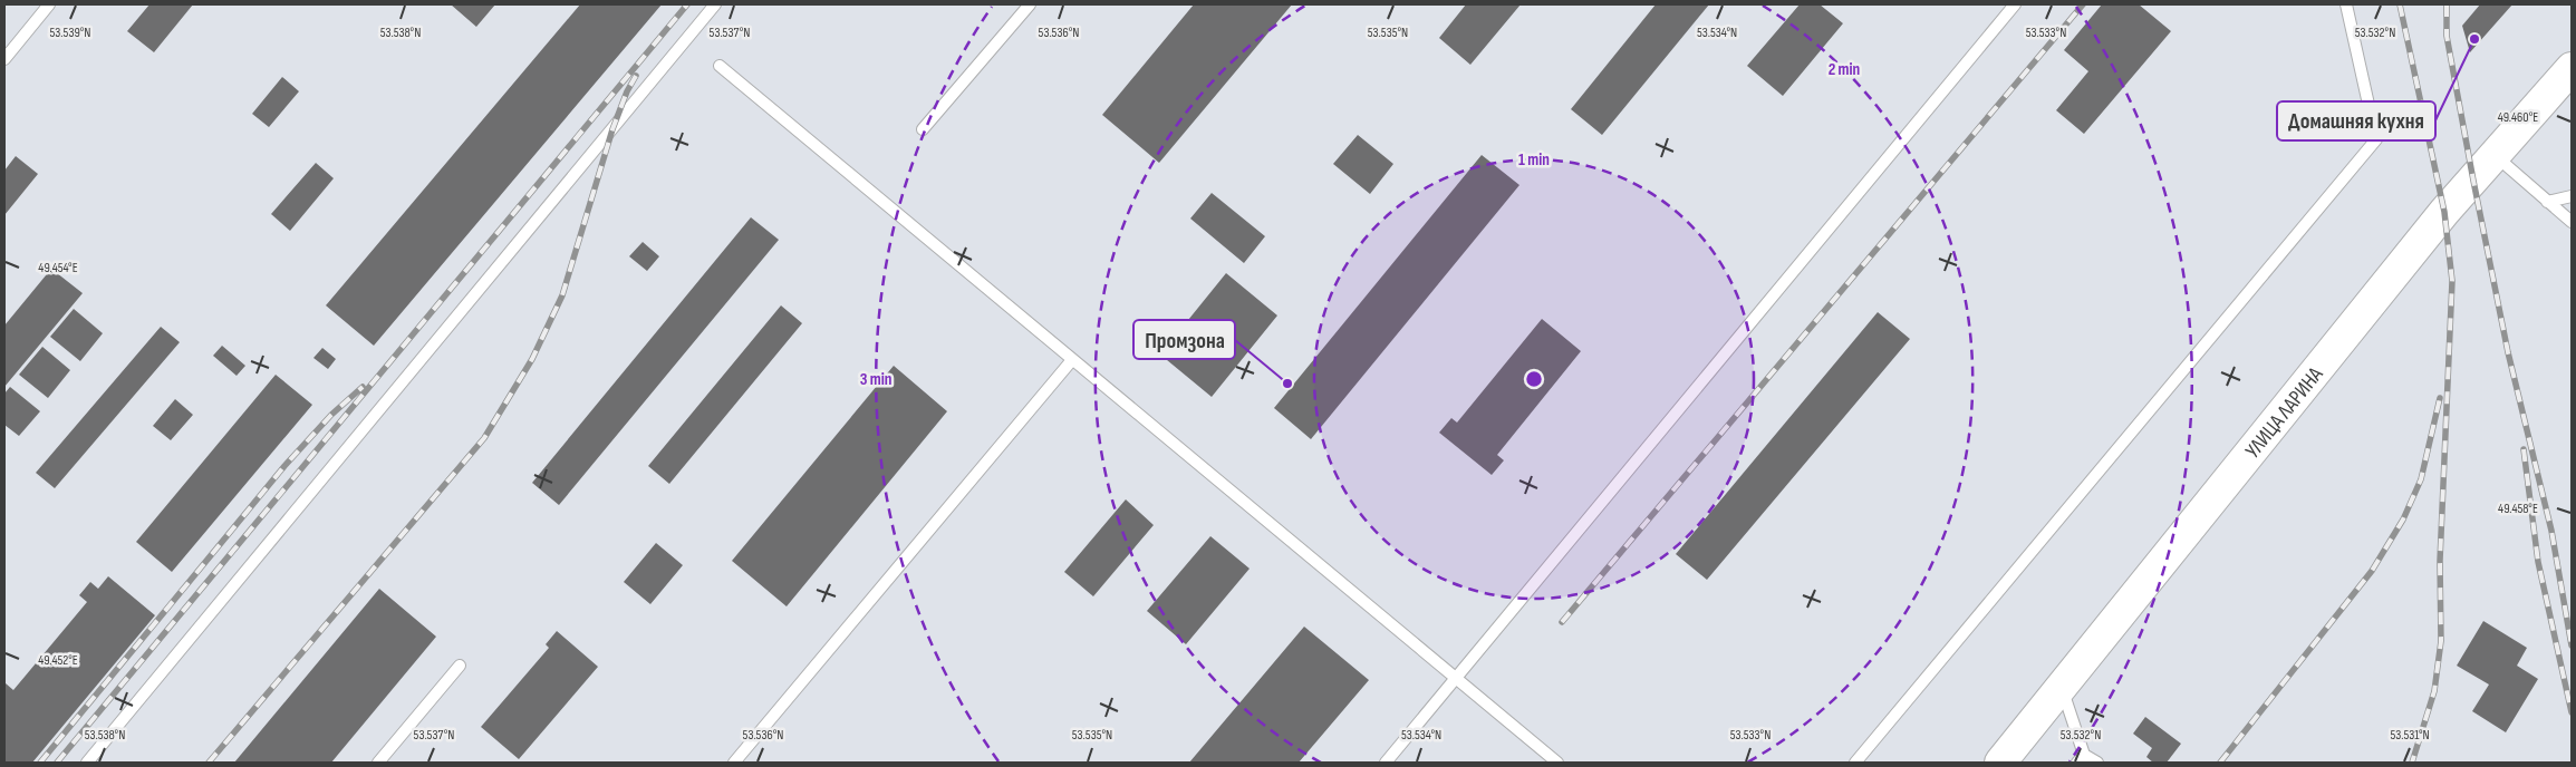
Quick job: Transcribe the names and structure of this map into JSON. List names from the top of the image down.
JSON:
{
  "streets": {
    "street": ["УЛИЦА ЛАРИНА"]
  },
  "places": ["Домашняя кухня", "Промзона"],
  "coordinates": [
    "53.539°N",
    "53.538°N",
    "53.537°N",
    "53.536°N",
    "53.535°N",
    "53.534°N",
    "53.533°N",
    "53.532°N",
    "49.460°E",
    "49.454°E",
    "49.458°E",
    "49.452°E",
    "53.531°N"
  ],
  "rings": ["2 min", "1 min", "3 min"]
}
